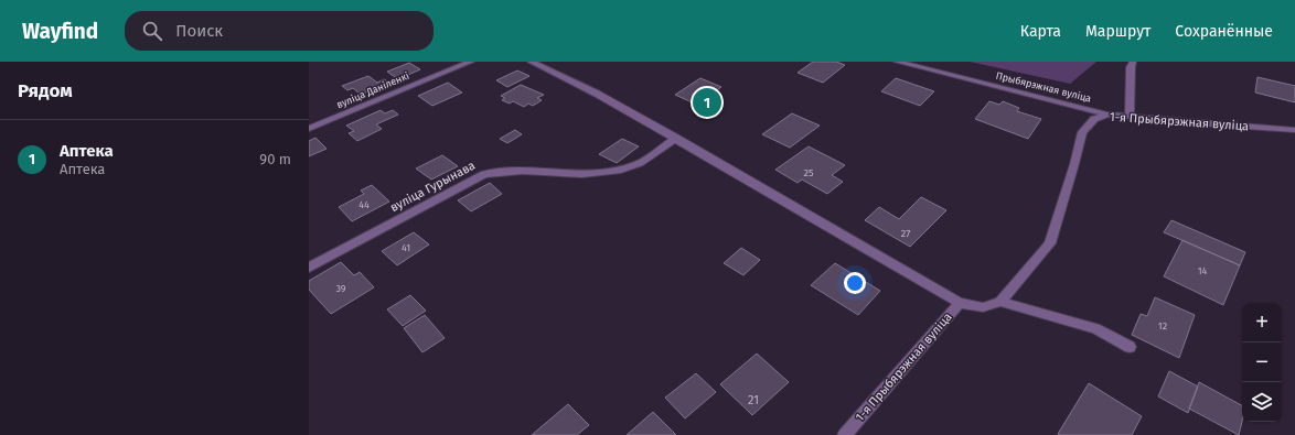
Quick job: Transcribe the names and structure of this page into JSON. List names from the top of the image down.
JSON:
{
  "streets": {
    "street": [
      "Прыбярэжная вуліца",
      "вуліца Даніленкі",
      "1-я Прыбярэжная вуліца",
      "вуліца Гурынава"
    ]
  },
  "crossings": [
    ["Прыбярэжная вуліца", "1-я Прыбярэжная вуліца"]
  ],
  "house_numbers": [
    "25",
    "44",
    "27",
    "41",
    "14",
    "39",
    "12",
    "21"
  ],
  "page": {
    "header": "Wayfind",
    "search": "Поиск",
    "nav": ["Карта", "Маршрут", "Сохранённые"],
    "heading": "Рядом",
    "pins": "1",
    "list": [
      {
        "mark": "1",
        "name": "Аптека",
        "note": "Аптека",
        "value": "90 m"
      }
    ],
    "map_buttons": ["+", "−"]
  }
}
